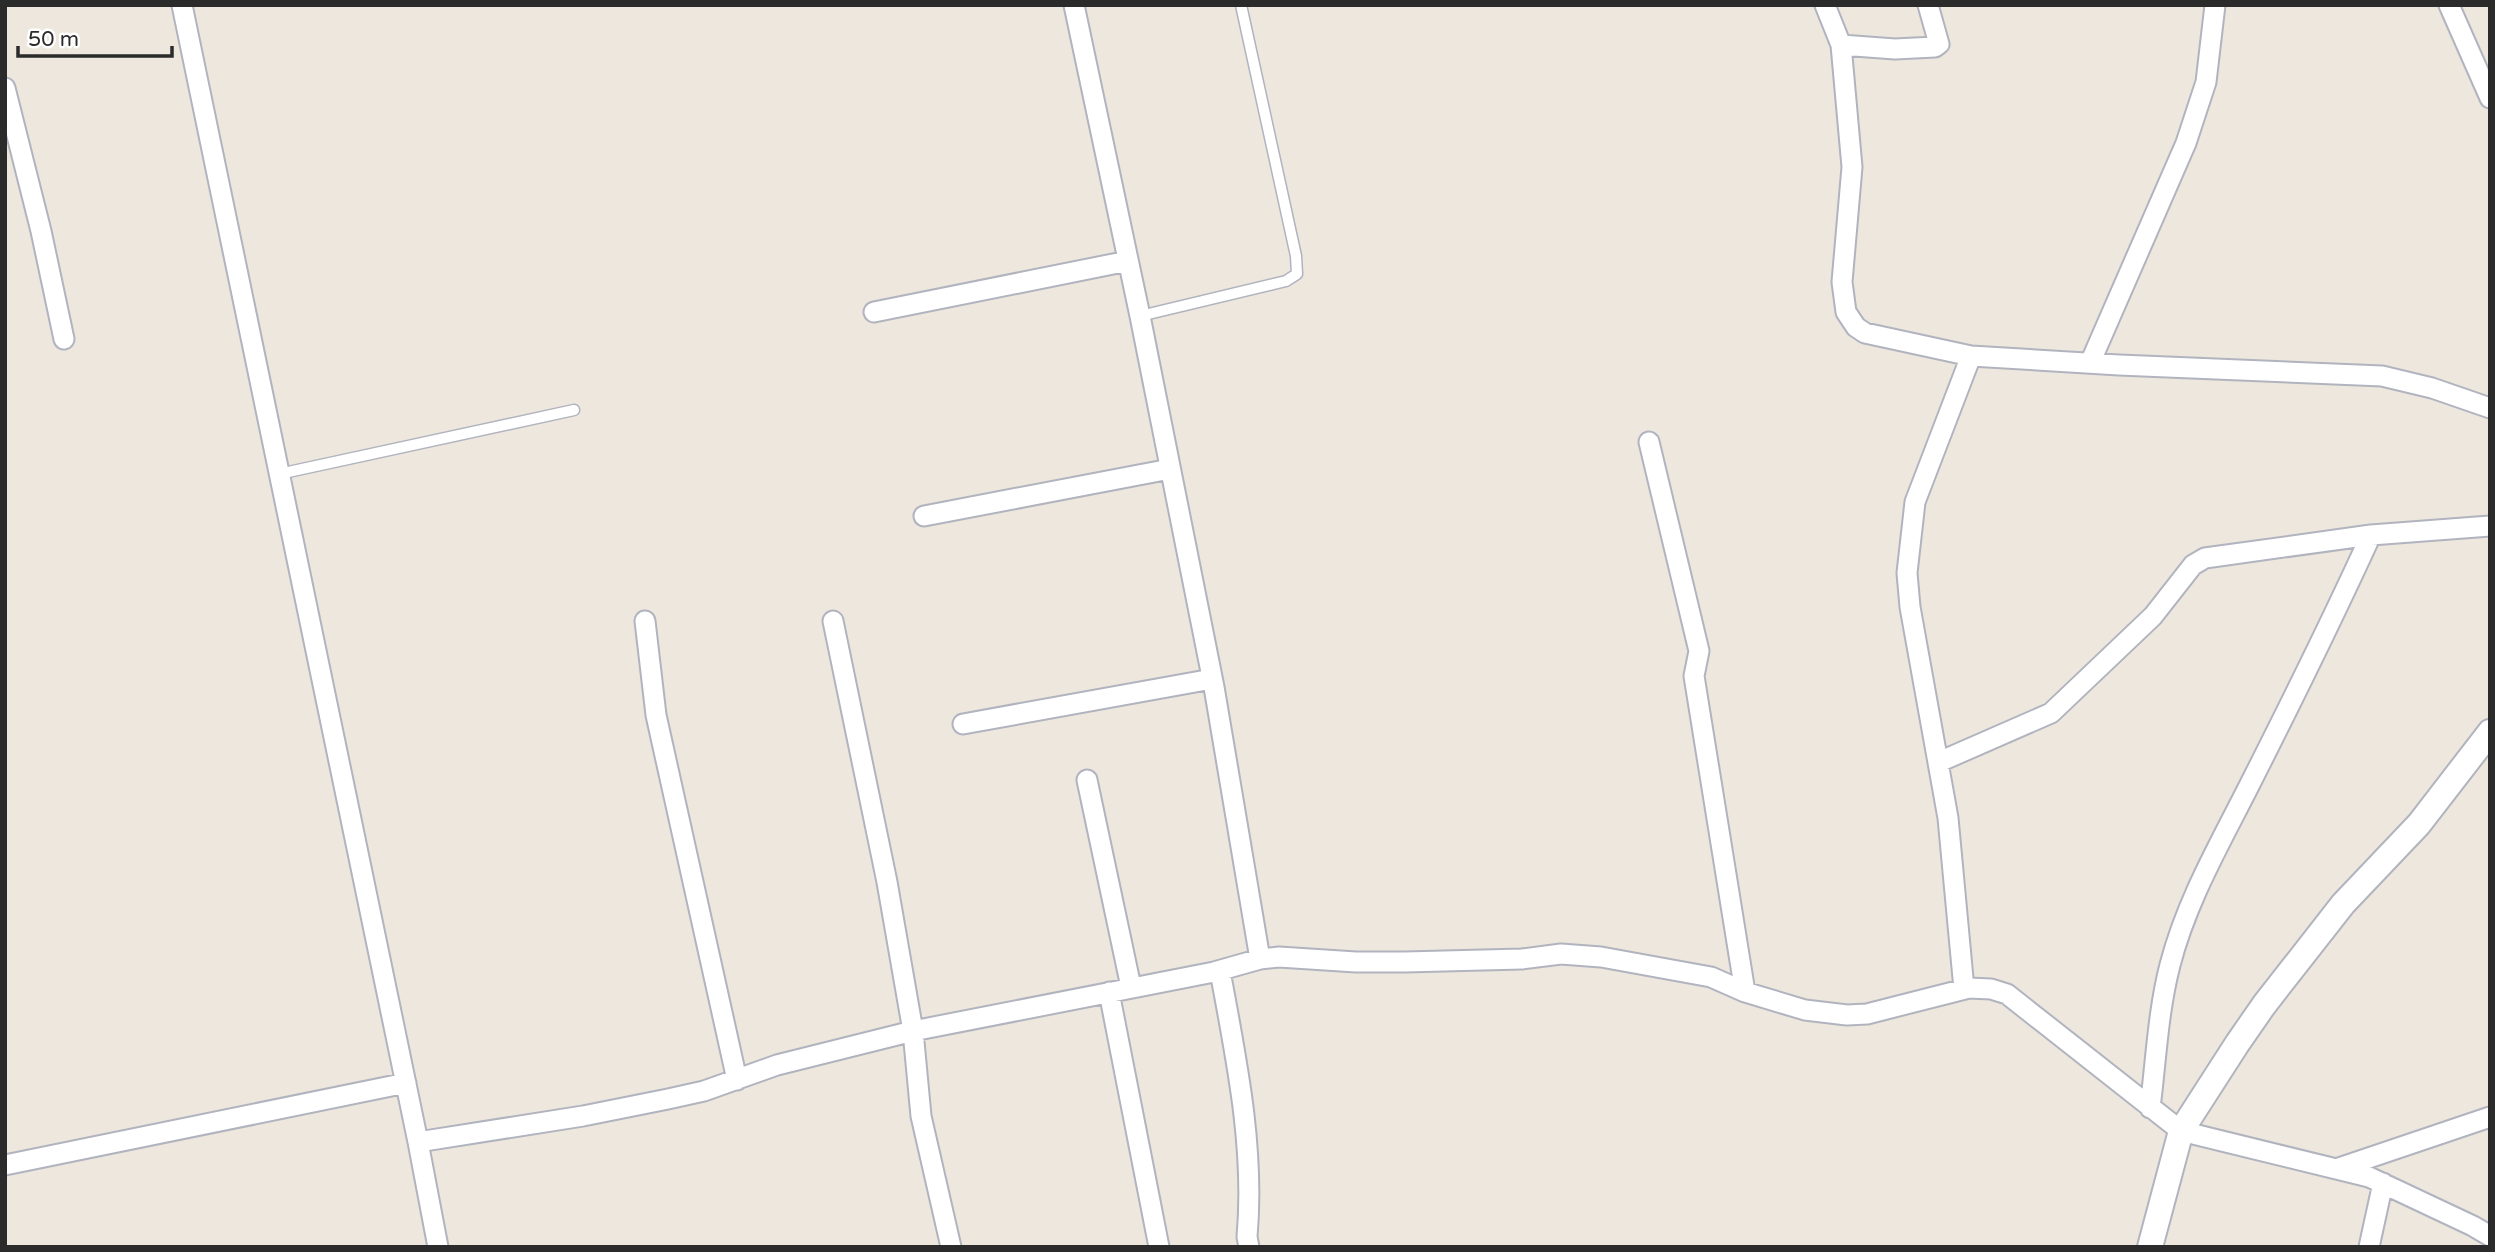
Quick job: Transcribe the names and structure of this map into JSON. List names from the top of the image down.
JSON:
{
  "scale_bar": "50 m"
}
